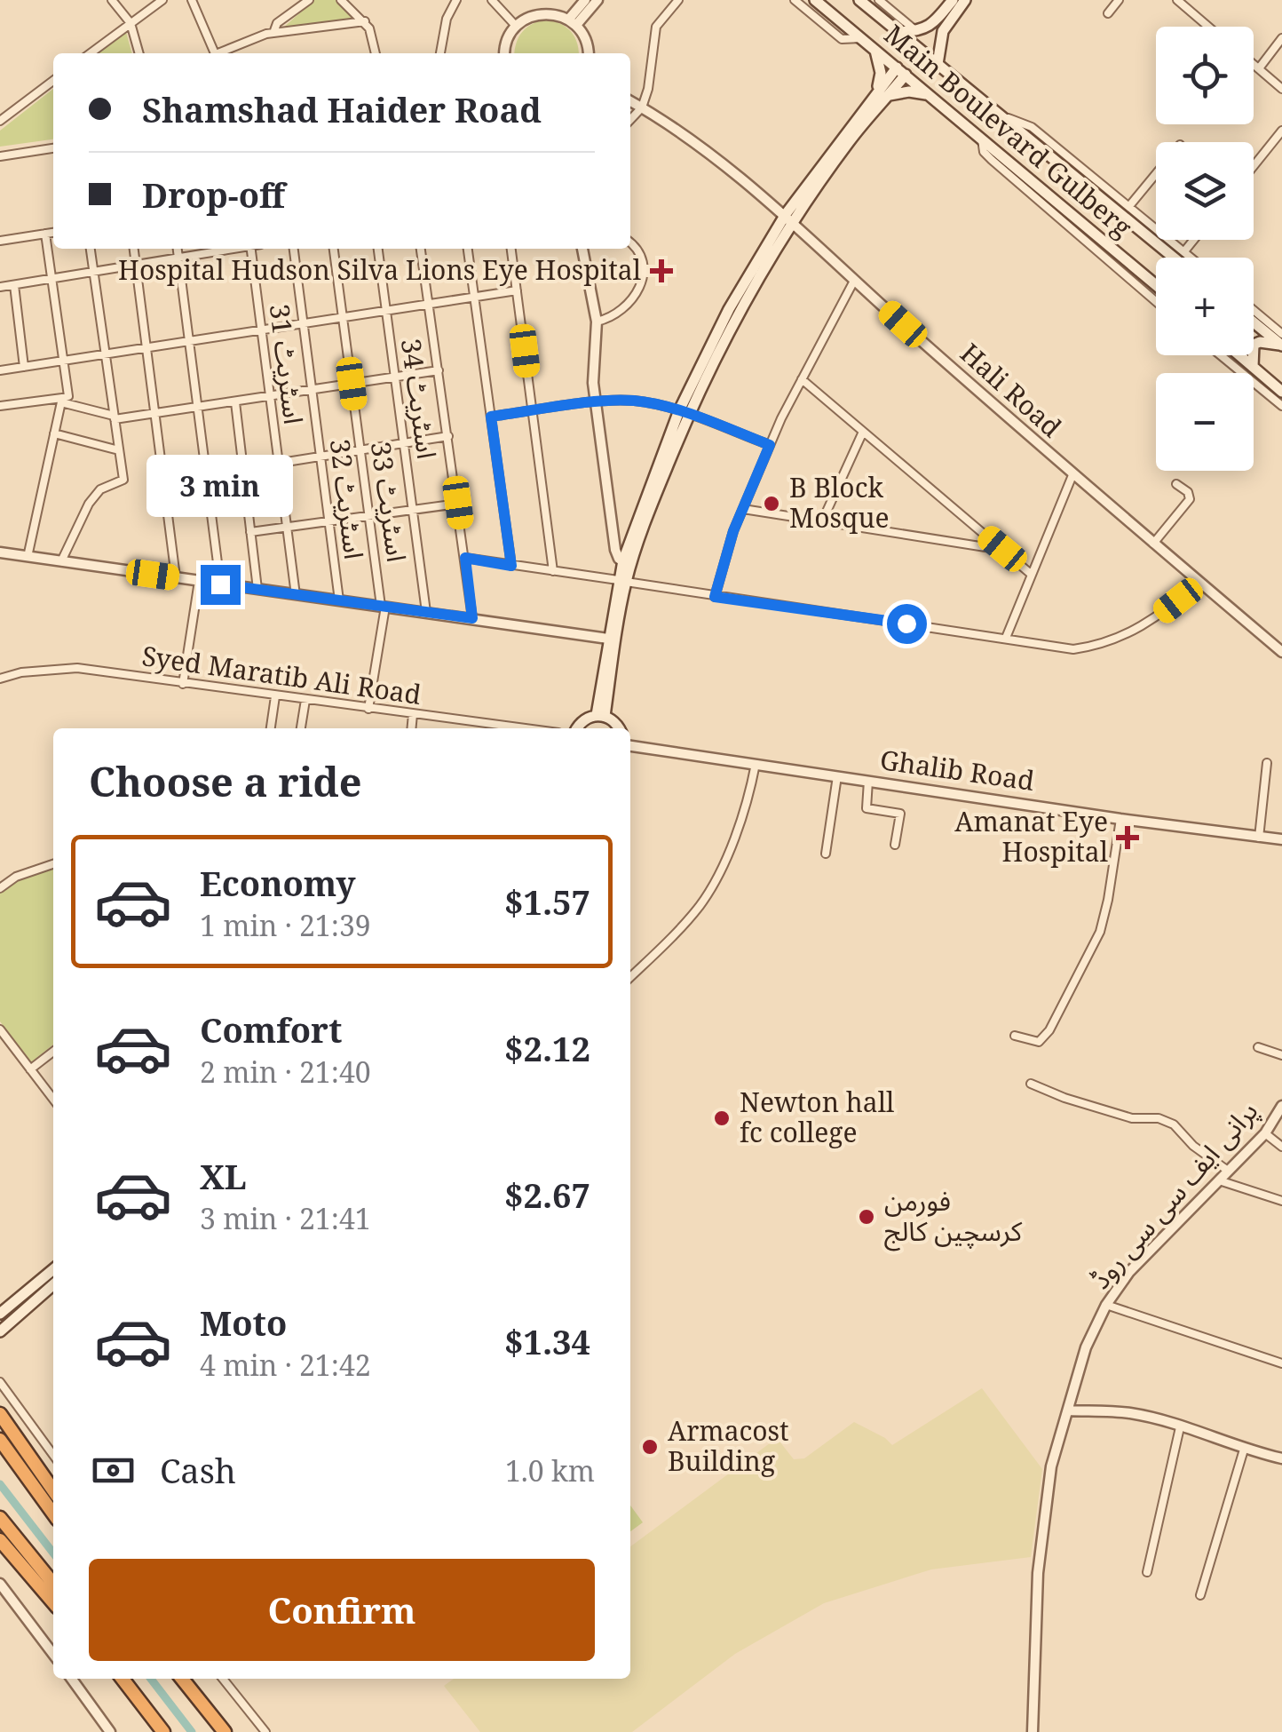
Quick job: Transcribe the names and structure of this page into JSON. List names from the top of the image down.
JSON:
{
  "streets": {
    "main road": ["Main Boulevard Gulberg"],
    "street": [
      "اسٹریٹ 31",
      "Hali Road",
      "اسٹریٹ 34",
      "اسٹریٹ 32",
      "اسٹریٹ 33",
      "Syed Maratib Ali Road",
      "Ghalib Road",
      "پرانی ایف سی سی روڈ"
    ]
  },
  "crossings": [
    ["اسٹریٹ 33", "Syed Maratib Ali Road"]
  ],
  "places": {
    "health": ["Hospital Hudson Silva Lions Eye Hospital", "Amanat Eye Hospital"],
    "other": [
      "B Block Mosque",
      "Newton hall fc college",
      "فورمن کرسچین کالج",
      "Armacost Building"
    ]
  },
  "page": {
    "map_buttons": ["+", "−"],
    "banner": ["Shamshad Haider Road", "Drop-off"],
    "bubble": "3 min",
    "heading": "Choose a ride",
    "list": [
      {
        "name": "Economy",
        "note": "1 min · 21:39",
        "value": "$1.57"
      },
      {
        "name": "Comfort",
        "note": "2 min · 21:40",
        "value": "$2.12"
      },
      {
        "name": "XL",
        "note": "3 min · 21:41",
        "value": "$2.67"
      },
      {
        "name": "Moto",
        "note": "4 min · 21:42",
        "value": "$1.34"
      }
    ],
    "pay": ["Cash", "1.0 km"],
    "buttons": "Confirm"
  }
}
